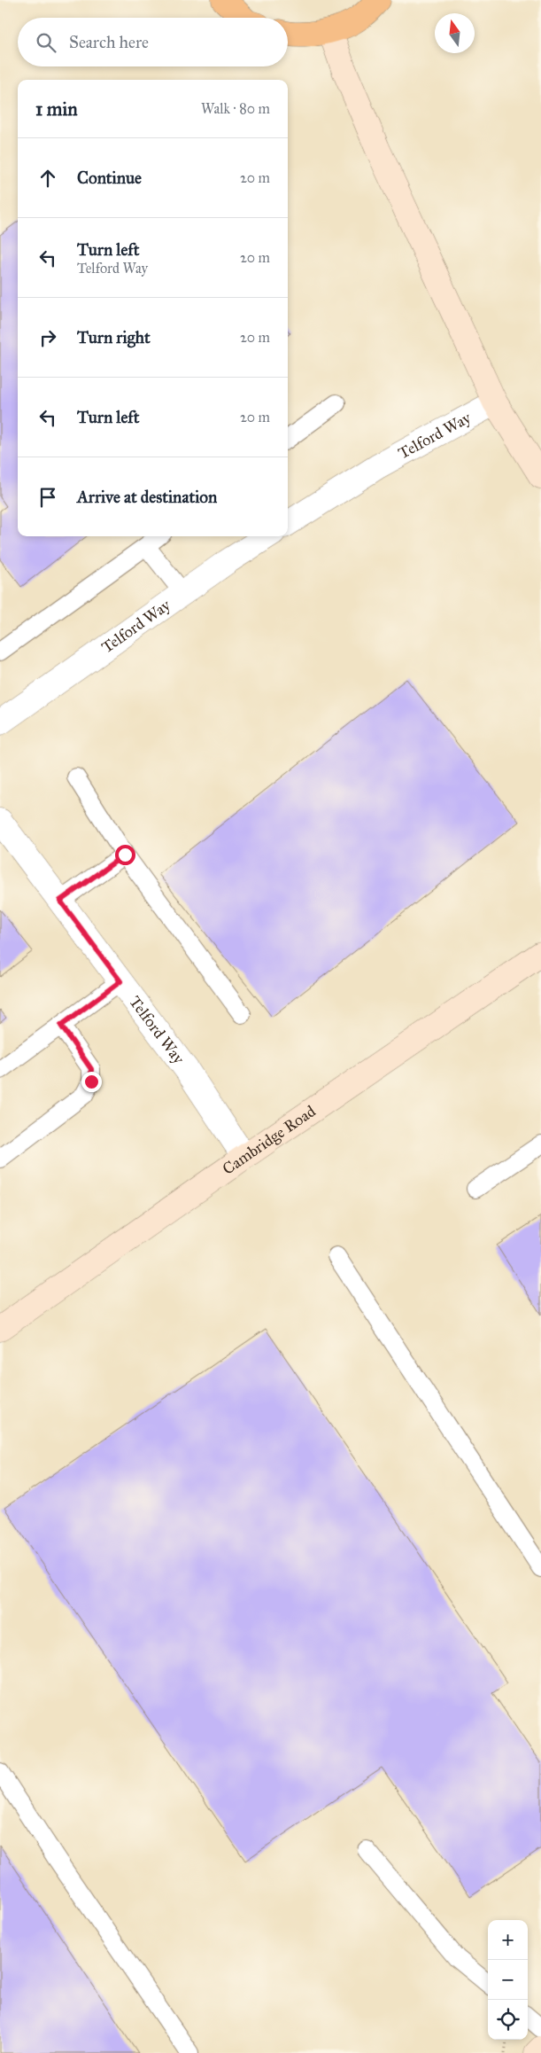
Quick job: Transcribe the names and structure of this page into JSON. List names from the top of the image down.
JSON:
{
  "streets": {
    "street": ["Telford Way", "Cambridge Road"]
  },
  "crossings": [
    ["Telford Way", "Cambridge Road"]
  ],
  "north": "top",
  "page": {
    "search": "Search here",
    "heading": ["1 min", "Walk · 80 m"],
    "list": [
      ["Continue", "20 m"],
      ["Turn left", "Telford Way", "20 m"],
      ["Turn right", "20 m"],
      ["Turn left", "20 m"],
      "Arrive at destination"
    ],
    "map_buttons": ["+", "−"]
  }
}
